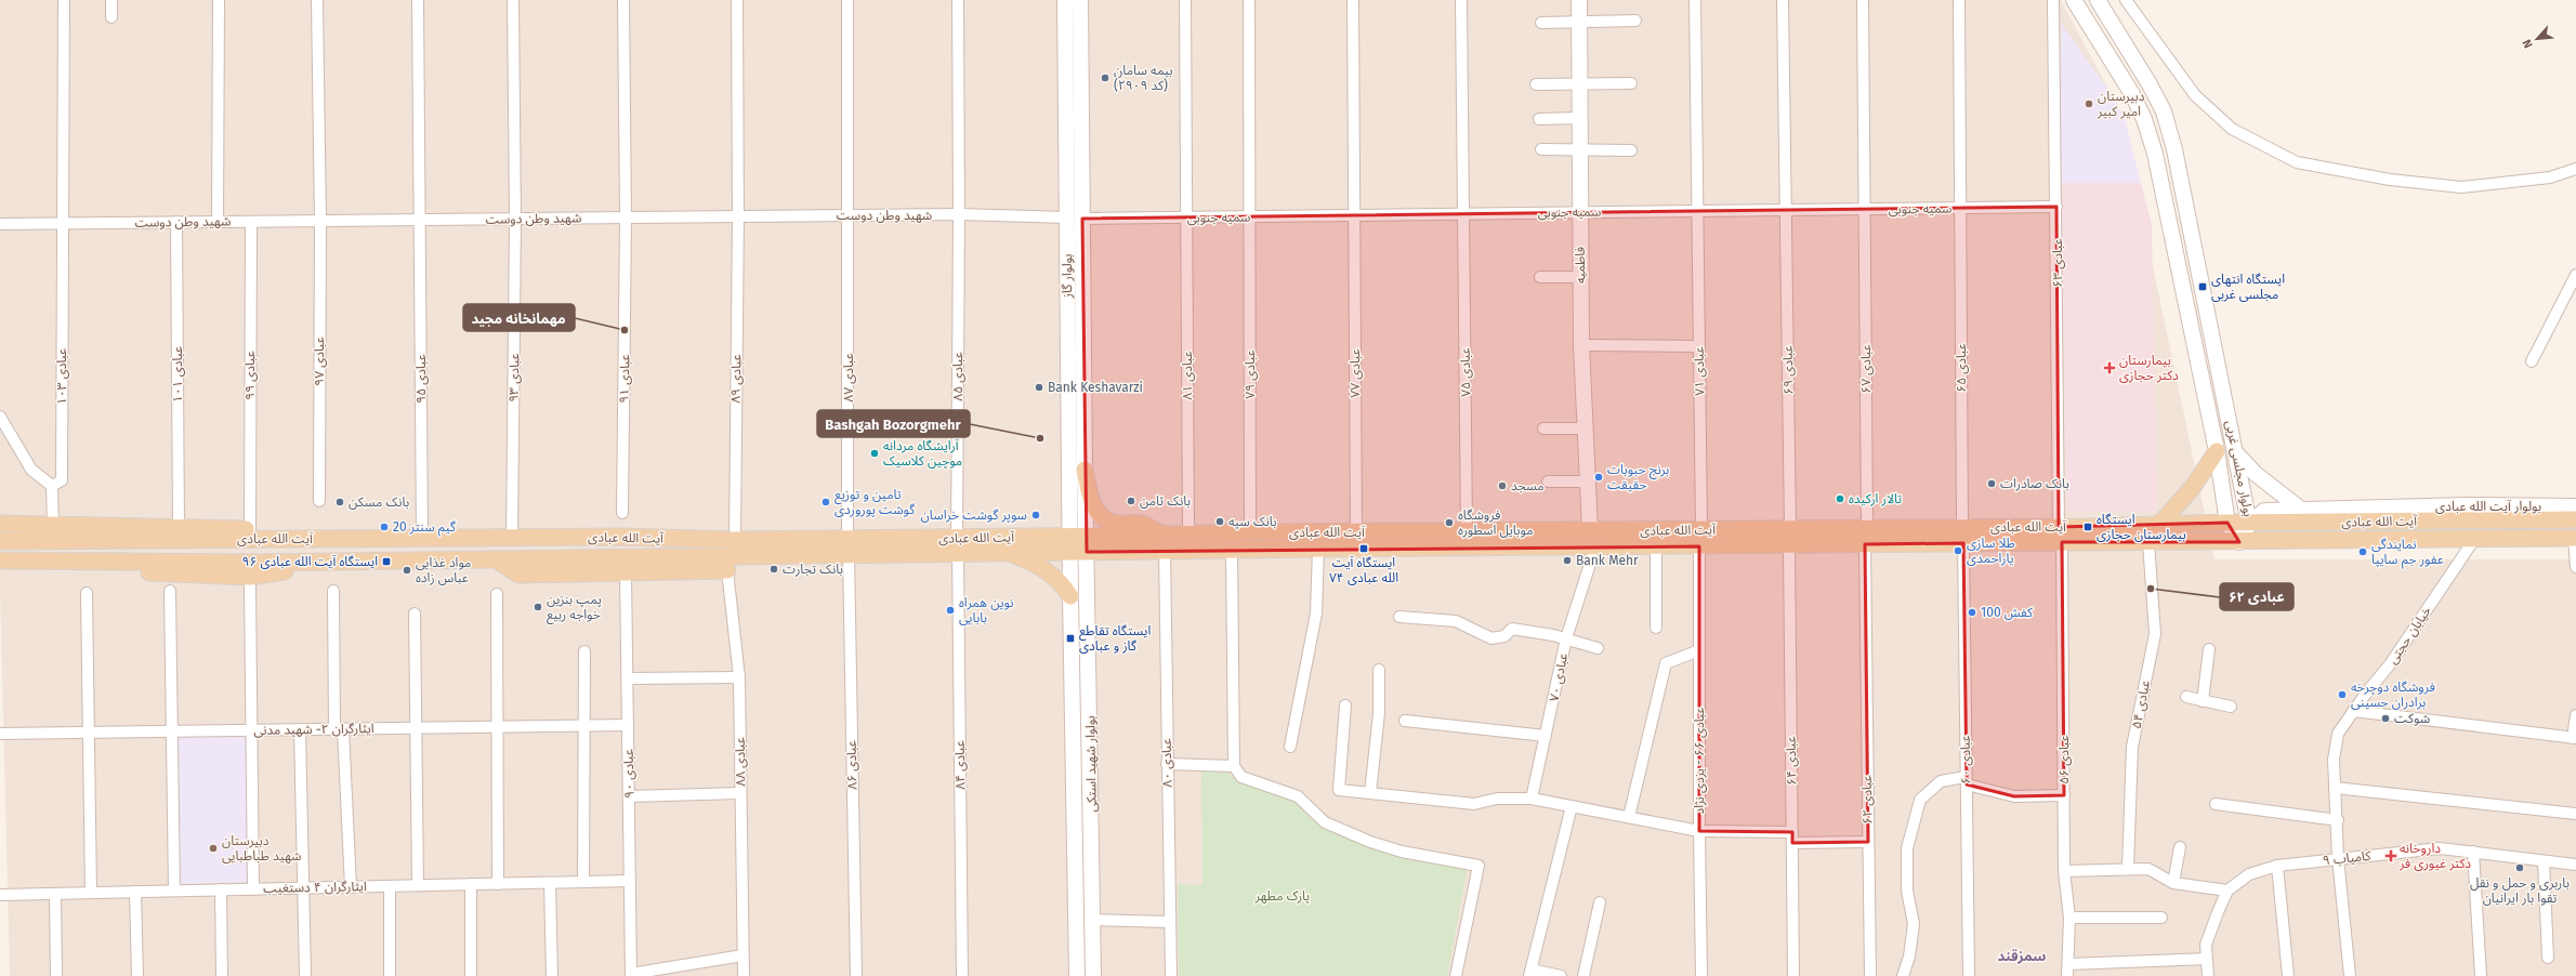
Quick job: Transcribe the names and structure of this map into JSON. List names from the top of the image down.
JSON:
{
  "streets": {
    "main road": [
      "فاطمیه",
      "بولوار گاز",
      "بولوار مجلسی غربی",
      "بولوار آیت الله عبادی",
      "آیت الله عبادی",
      "بولوار شهید استکی"
    ],
    "street": [
      "سمیه جنوبی",
      "شهید وطن دوست",
      "عبادی ۶۳",
      "عبادی ۹۷",
      "عبادی ۶۵",
      "عبادی ۶۷",
      "عبادی ۶۹",
      "عبادی ۷۱",
      "عبادی ۷۵",
      "عبادی ۷۷",
      "عبادی ۱۰۱",
      "عبادی ۷۹",
      "عبادی ۹۹",
      "عبادی ۸۱",
      "عبادی ۱۰۳",
      "عبادی ۸۵",
      "عبادی ۹۳",
      "عبادی ۸۷",
      "عبادی ۹۵",
      "عبادی ۹۱",
      "عبادی ۸۹",
      "خیابان حجتی",
      "عبادی ۷۰",
      "عبادی ۵۴",
      "ایثارگران ۲- شهید مدنی",
      "عبادی ۶۰",
      "عبادی ۵۶",
      "عبادی ۶۶ - یزدی نژاد",
      "عبادی ۶۴",
      "عبادی ۸۸",
      "عبادی ۸۰",
      "عبادی ۸۶",
      "عبادی ۸۴",
      "عبادی ۹۰",
      "عبادی ۶۲",
      "کامیاب ۹",
      "ایثارگران ۴ دستغیب"
    ]
  },
  "crossings": [
    ["سمیه جنوبی", "عبادی ۶۳"],
    ["سمیه جنوبی", "فاطمیه"],
    ["سمیه جنوبی", "بولوار گاز"],
    ["سمیه جنوبی", "عبادی ۶۵"],
    ["سمیه جنوبی", "عبادی ۶۷"],
    ["سمیه جنوبی", "عبادی ۶۹"],
    ["سمیه جنوبی", "عبادی ۷۱"],
    ["سمیه جنوبی", "عبادی ۷۵"],
    ["سمیه جنوبی", "عبادی ۷۷"],
    ["سمیه جنوبی", "عبادی ۷۹"],
    ["سمیه جنوبی", "عبادی ۸۱"],
    ["شهید وطن دوست", "بولوار گاز"],
    ["شهید وطن دوست", "عبادی ۹۷"],
    ["شهید وطن دوست", "عبادی ۱۰۱"],
    ["شهید وطن دوست", "عبادی ۹۹"],
    ["شهید وطن دوست", "عبادی ۱۰۳"],
    ["شهید وطن دوست", "عبادی ۸۵"],
    ["شهید وطن دوست", "عبادی ۹۳"],
    ["شهید وطن دوست", "عبادی ۸۷"],
    ["شهید وطن دوست", "عبادی ۹۵"],
    ["شهید وطن دوست", "عبادی ۹۱"],
    ["شهید وطن دوست", "عبادی ۸۹"],
    ["عبادی ۶۳", "آیت الله عبادی"],
    ["عبادی ۶۳", "عبادی ۵۶"],
    ["فاطمیه", "آیت الله عبادی"],
    ["بولوار گاز", "آیت الله عبادی"],
    ["بولوار گاز", "بولوار شهید استکی"],
    ["عبادی ۶۵", "آیت الله عبادی"],
    ["عبادی ۶۷", "آیت الله عبادی"],
    ["عبادی ۶۹", "آیت الله عبادی"],
    ["عبادی ۷۱", "آیت الله عبادی"],
    ["عبادی ۷۵", "آیت الله عبادی"],
    ["عبادی ۷۷", "آیت الله عبادی"],
    ["عبادی ۷۹", "آیت الله عبادی"],
    ["عبادی ۸۱", "آیت الله عبادی"],
    ["عبادی ۸۵", "آیت الله عبادی"],
    ["عبادی ۸۵", "عبادی ۸۴"],
    ["عبادی ۹۳", "آیت الله عبادی"],
    ["عبادی ۸۷", "آیت الله عبادی"],
    ["عبادی ۸۷", "عبادی ۸۶"],
    ["عبادی ۹۵", "آیت الله عبادی"],
    ["عبادی ۸۹", "آیت الله عبادی"],
    ["بولوار مجلسی غربی", "بولوار آیت الله عبادی"],
    ["بولوار مجلسی غربی", "آیت الله عبادی"],
    ["بولوار آیت الله عبادی", "آیت الله عبادی"],
    ["آیت الله عبادی", "خیابان حجتی"],
    ["آیت الله عبادی", "عبادی ۵۴"],
    ["آیت الله عبادی", "عبادی ۶۰"],
    ["آیت الله عبادی", "عبادی ۵۶"],
    ["آیت الله عبادی", "عبادی ۶۶ - یزدی نژاد"],
    ["آیت الله عبادی", "عبادی ۶۴"],
    ["آیت الله عبادی", "عبادی ۸۰"],
    ["آیت الله عبادی", "بولوار شهید استکی"],
    ["آیت الله عبادی", "عبادی ۸۶"],
    ["آیت الله عبادی", "عبادی ۸۴"],
    ["آیت الله عبادی", "عبادی ۹۰"],
    ["آیت الله عبادی", "عبادی ۶۲"],
    ["خیابان حجتی", "کامیاب ۹"],
    ["ایثارگران ۲- شهید مدنی", "عبادی ۹۰"],
    ["عبادی ۹۰", "ایثارگران ۴ دستغیب"]
  ],
  "districts": ["سمزقند"],
  "parks": ["پارک مطهر"],
  "places": {
    "other": [
      "بیمه سامان (کد ۲۹۰۹)",
      "دبیرستان امیر کبیر",
      "مهمانخانه مجید",
      "Bank Keshavarzi",
      "Bashgah Bozorgmehr",
      "آرایشگاه مردانه موچین کلاسیک",
      "برنج حبوبات حقیقت",
      "بانک صادرات",
      "مسجد",
      "تالار ارکیده",
      "بانک ثامن",
      "بانک مسکن",
      "تامین و توزیع گوشت پوروردی",
      "سوپر گوشت خراسان",
      "بانک سپه",
      "فروشگاه موبایل اسطوره",
      "گیم سنتر 20",
      "طلا سازی یاراحمدی",
      "نمایندگی عفور جم سایپا",
      "Bank Mehr",
      "بانک تجارت",
      "مواد غذایی عباس زاده",
      "عبادی ۶۲",
      "پمپ بنزین خواجه ربیع",
      "نوین همراه بابایی",
      "کفش 100",
      "فروشگاه دوچرخه برادران حسینی",
      "شوكت",
      "دبیرستان شهید طباطبایی",
      "باربری و حمل و نقل تقوا بار ایرانیان"
    ],
    "transit": [
      "ایستگاه انتهای مجلسی غربی",
      "ایستگاه بیمارستان حجازی",
      "ایستگاه آیت الله عبادی ۷۴",
      "ایستگاه آیت الله عبادی ۹۶",
      "ایستگاه تقاطع گاز و عبادی"
    ],
    "health": ["بیمارستان دکتر حجازی", "داروخانه دکتر غیوری فر"]
  },
  "north": "bottom left"
}
